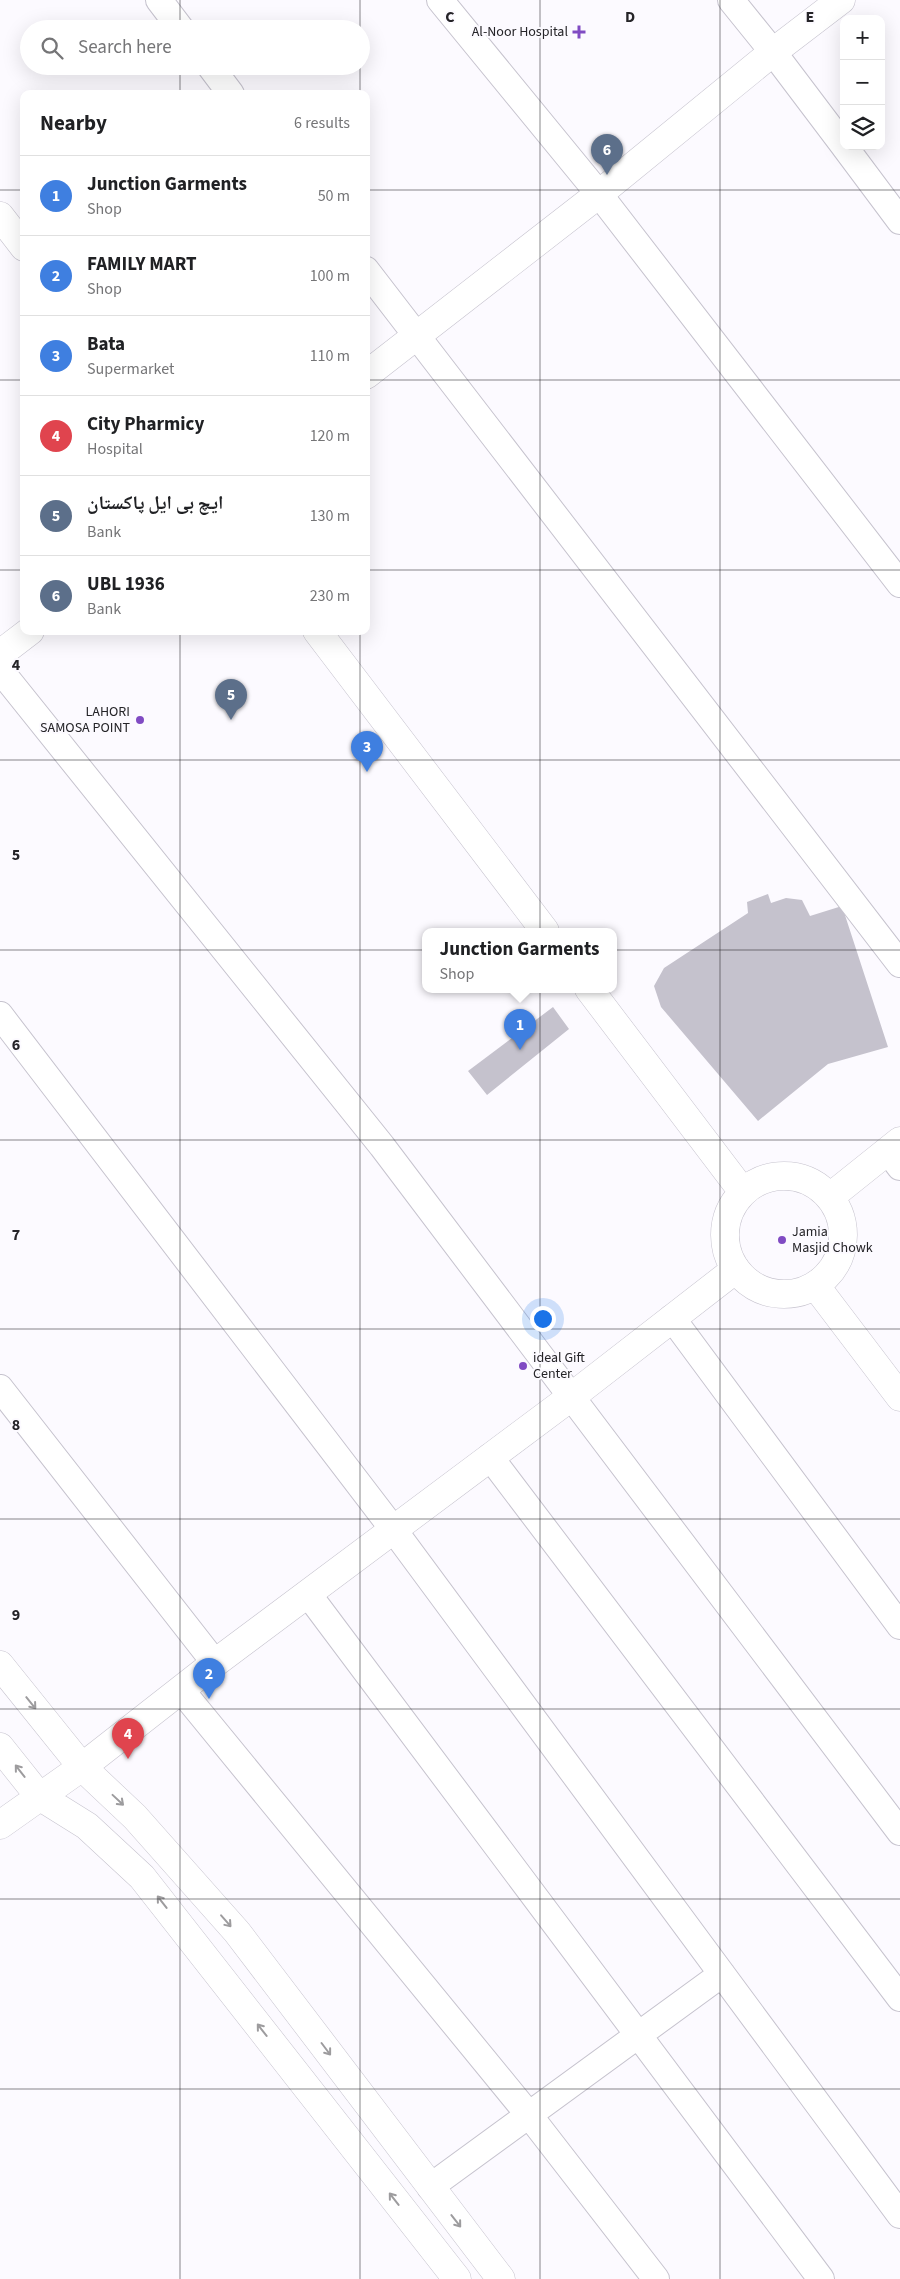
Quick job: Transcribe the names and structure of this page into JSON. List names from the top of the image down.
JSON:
{
  "places": {
    "health": ["Al-Noor Hospital"],
    "other": ["LAHORI SAMOSA POINT", "Jamia Masjid Chowk", "ideal Gift Center"]
  },
  "page": {
    "map_buttons": ["+", "−"],
    "search": "Search here",
    "heading": ["Nearby", "6 results"],
    "pins": [
      "6",
      "5",
      "3",
      "1",
      "2",
      "4"
    ],
    "list": [
      {
        "mark": "1",
        "name": "Junction Garments",
        "note": "Shop",
        "value": "50 m"
      },
      {
        "mark": "2",
        "name": "FAMILY MART",
        "note": "Shop",
        "value": "100 m"
      },
      {
        "mark": "3",
        "name": "Bata",
        "note": "Supermarket",
        "value": "110 m"
      },
      {
        "mark": "4",
        "name": "City Pharmicy",
        "note": "Hospital",
        "value": "120 m"
      },
      {
        "mark": "5",
        "name": "ایچ بی ایل پاکستان",
        "note": "Bank",
        "value": "130 m"
      },
      {
        "mark": "6",
        "name": "UBL 1936",
        "note": "Bank",
        "value": "230 m"
      }
    ],
    "popup": ["Junction Garments", "Shop"]
  },
  "grid": {
    "columns": ["C", "D", "E"],
    "rows": [
      "4",
      "5",
      "6",
      "7",
      "8",
      "9"
    ]
  }
}
